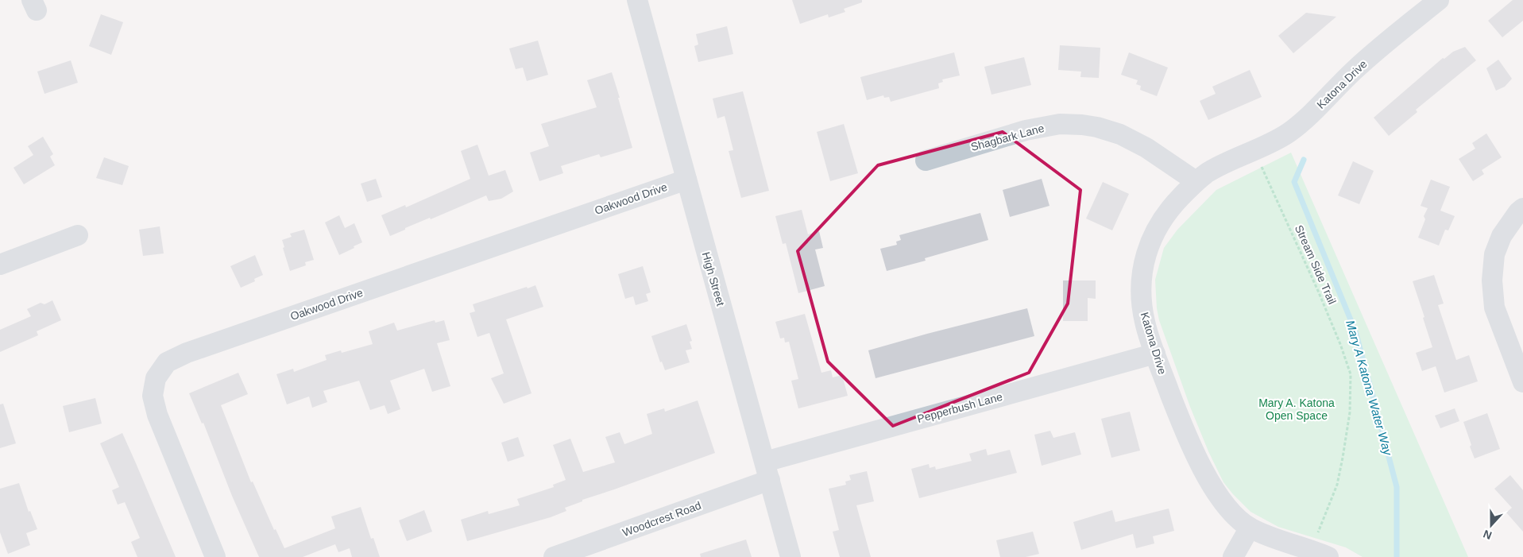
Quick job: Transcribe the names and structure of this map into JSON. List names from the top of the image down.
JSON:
{
  "streets": {
    "street": [
      "Katona Drive",
      "Shagbark Lane",
      "Oakwood Drive",
      "High Street",
      "Pepperbush Lane",
      "Woodcrest Road"
    ],
    "path": ["Stream Side Trail"]
  },
  "crossings": [
    ["Katona Drive", "Shagbark Lane"],
    ["Katona Drive", "Stream Side Trail"],
    ["Katona Drive", "Pepperbush Lane"],
    ["Oakwood Drive", "High Street"],
    ["High Street", "Pepperbush Lane"],
    ["High Street", "Woodcrest Road"],
    ["Pepperbush Lane", "Woodcrest Road"]
  ],
  "water": ["Mary A Katona Water Way"],
  "parks": ["Mary A. Katona Open Space"],
  "north": "bottom"
}
